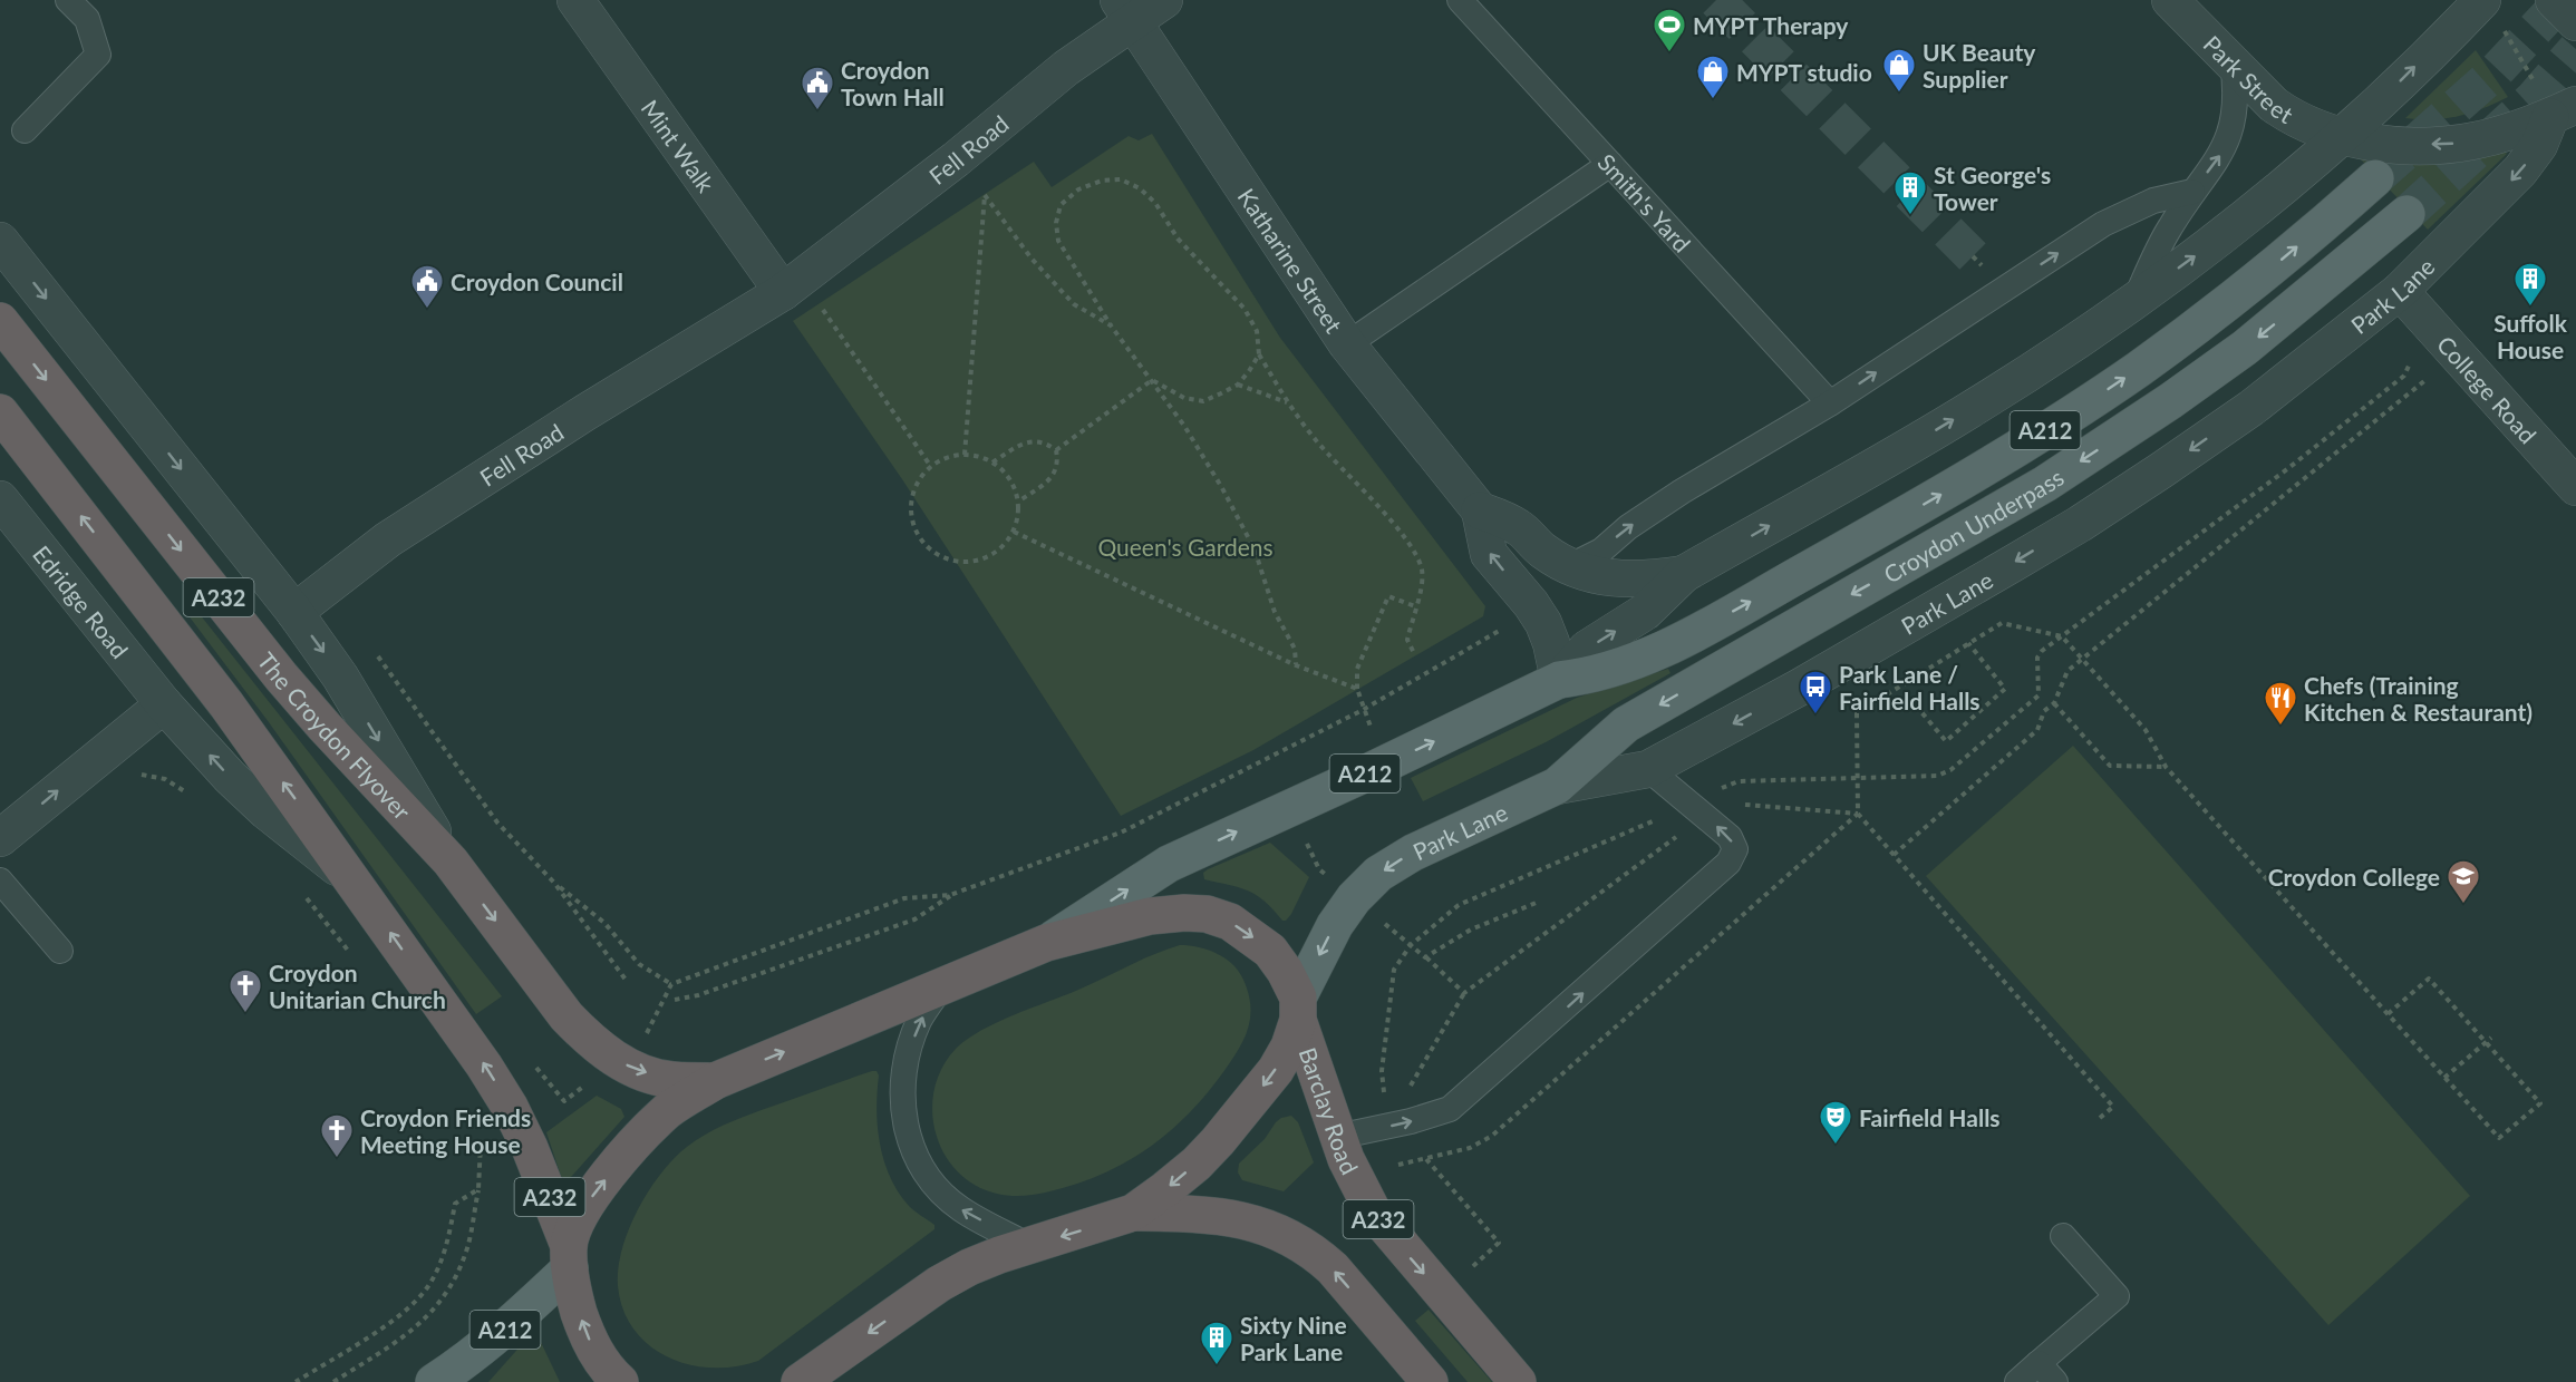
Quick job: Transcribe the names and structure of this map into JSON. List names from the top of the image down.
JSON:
{
  "streets": {
    "highway": ["A232", "The Croydon Flyover", "Barclay Road"],
    "main road": ["Park Lane", "A212", "Croydon Underpass"],
    "street": [
      "Park Street",
      "Mint Walk",
      "Fell Road",
      "Katharine Street",
      "College Road",
      "Edridge Road"
    ],
    "lane": ["Smith's Yard"]
  },
  "crossings": [
    ["Mint Walk", "Fell Road"],
    ["Fell Road", "Katharine Street"],
    ["Katharine Street", "A212"],
    ["Katharine Street", "Croydon Underpass"],
    ["Park Lane", "College Road"],
    ["Park Lane", "Croydon Underpass"],
    ["Park Lane", "Barclay Road"],
    ["A212", "Croydon Underpass"],
    ["A212", "A232"],
    ["A212", "Barclay Road"],
    ["A232", "Edridge Road"],
    ["The Croydon Flyover", "Barclay Road"]
  ],
  "parks": ["Queen's Gardens"],
  "places": {
    "sports": ["MYPT Therapy"],
    "shop": ["UK Beauty Supplier", "MYPT studio"],
    "public building": ["Croydon Town Hall", "Croydon Council"],
    "building": ["St George's Tower", "Suffolk House", "Sixty Nine Park Lane"],
    "bus stop": ["Park Lane / Fairfield Halls"],
    "restaurant": ["Chefs (Training Kitchen & Restaurant)"],
    "school or university": ["Croydon College"],
    "church": ["Croydon Unitarian Church", "Croydon Friends Meeting House"],
    "theatre": ["Fairfield Halls"]
  }
}
